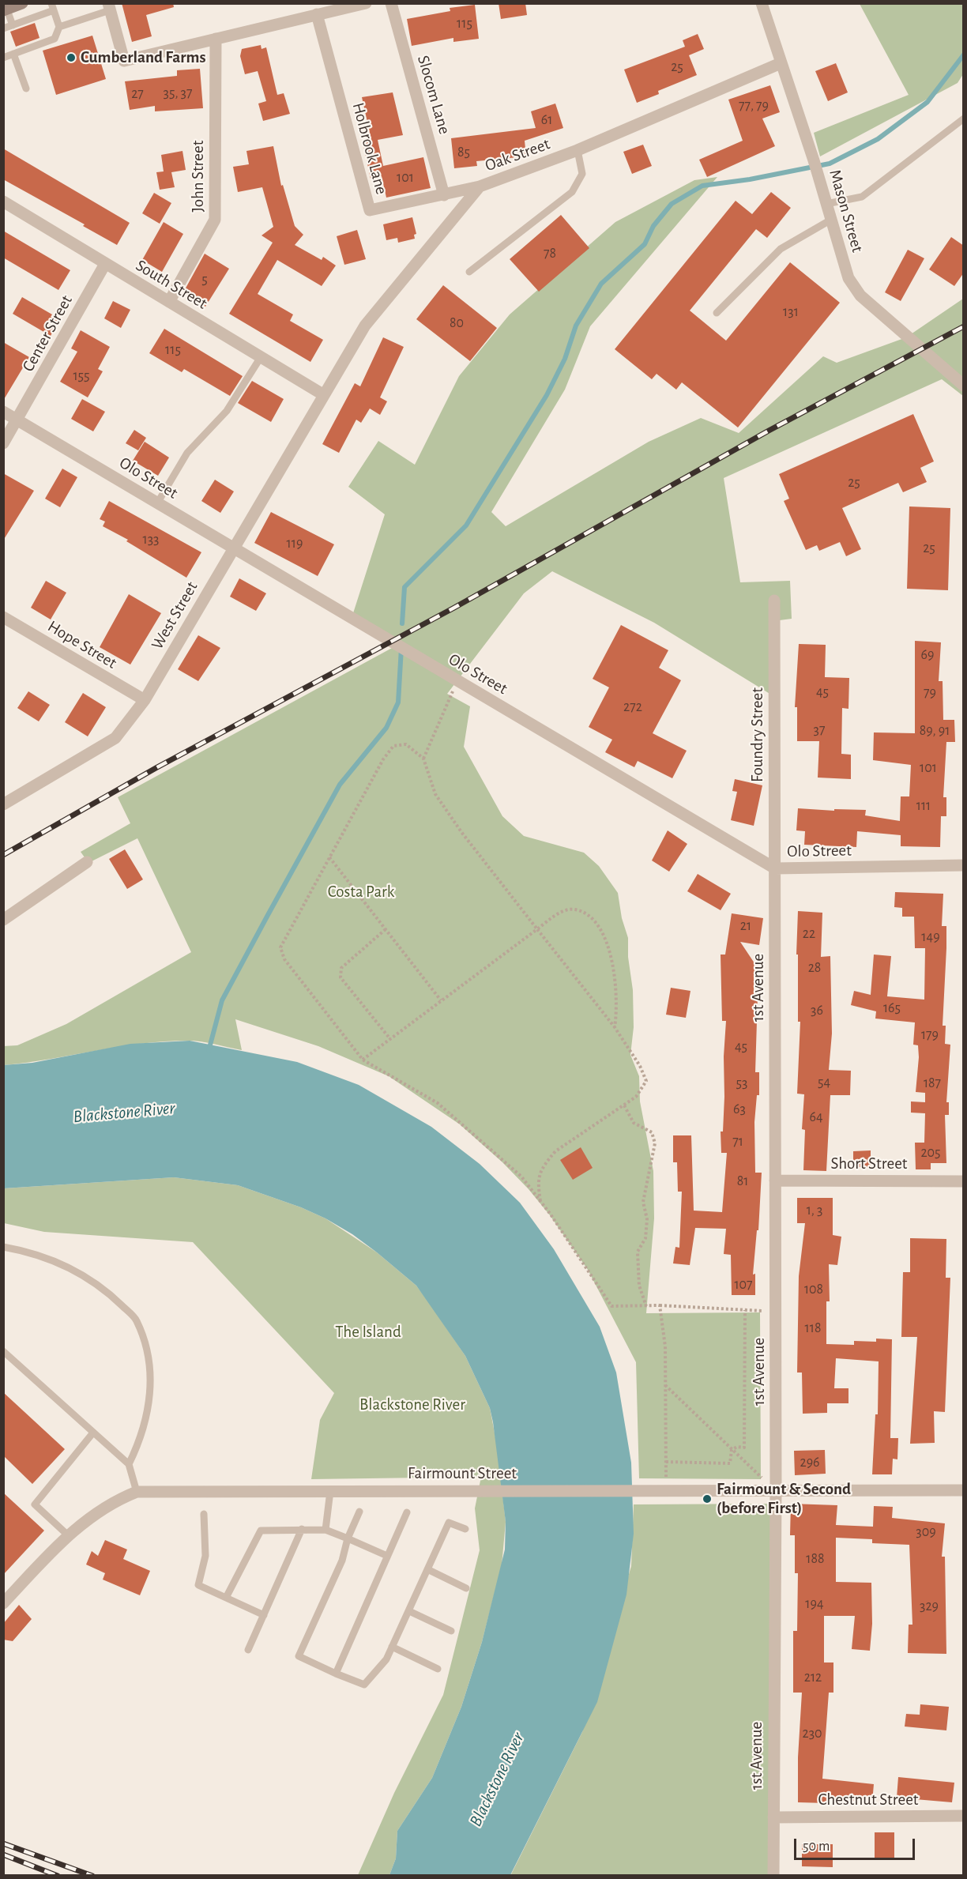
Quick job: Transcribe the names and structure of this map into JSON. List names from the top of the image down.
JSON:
{
  "streets": {
    "street": [
      "Slocom Lane",
      "Holbrook Lane",
      "Oak Street",
      "John Street",
      "Mason Street",
      "South Street",
      "Center Street",
      "Olo Street",
      "West Street",
      "Hope Street",
      "Foundry Street",
      "1st Avenue",
      "Short Street",
      "Fairmount Street",
      "Chestnut Street"
    ]
  },
  "crossings": [
    ["Slocom Lane", "Holbrook Lane"],
    ["Holbrook Lane", "Oak Street"],
    ["Oak Street", "Mason Street"],
    ["Oak Street", "South Street"],
    ["Oak Street", "West Street"],
    ["John Street", "South Street"],
    ["South Street", "Center Street"],
    ["South Street", "West Street"],
    ["Center Street", "Olo Street"],
    ["Olo Street", "West Street"],
    ["Olo Street", "Foundry Street"],
    ["Olo Street", "1st Avenue"],
    ["West Street", "Hope Street"],
    ["Foundry Street", "1st Avenue"],
    ["1st Avenue", "Short Street"],
    ["1st Avenue", "Fairmount Street"],
    ["1st Avenue", "Chestnut Street"]
  ],
  "water": ["Blackstone River"],
  "parks": ["Costa Park", "The Island", "Blackstone River"],
  "places": ["Cumberland Farms", "Fairmount & Second (before First)"],
  "house_numbers": [
    "115",
    "25",
    "35, 37",
    "27",
    "77, 79",
    "61",
    "85",
    "101",
    "78",
    "5",
    "131",
    "80",
    "115",
    "155",
    "25",
    "133",
    "119",
    "25",
    "69",
    "45",
    "79",
    "272",
    "37",
    "89, 91",
    "101",
    "111",
    "21",
    "22",
    "149",
    "28",
    "165",
    "36",
    "179",
    "45",
    "54",
    "53",
    "187",
    "63",
    "64",
    "71",
    "205",
    "81",
    "1, 3",
    "107",
    "108",
    "118",
    "296",
    "309",
    "188",
    "194",
    "329",
    "212",
    "230"
  ],
  "scale_bar": "50 m"
}
